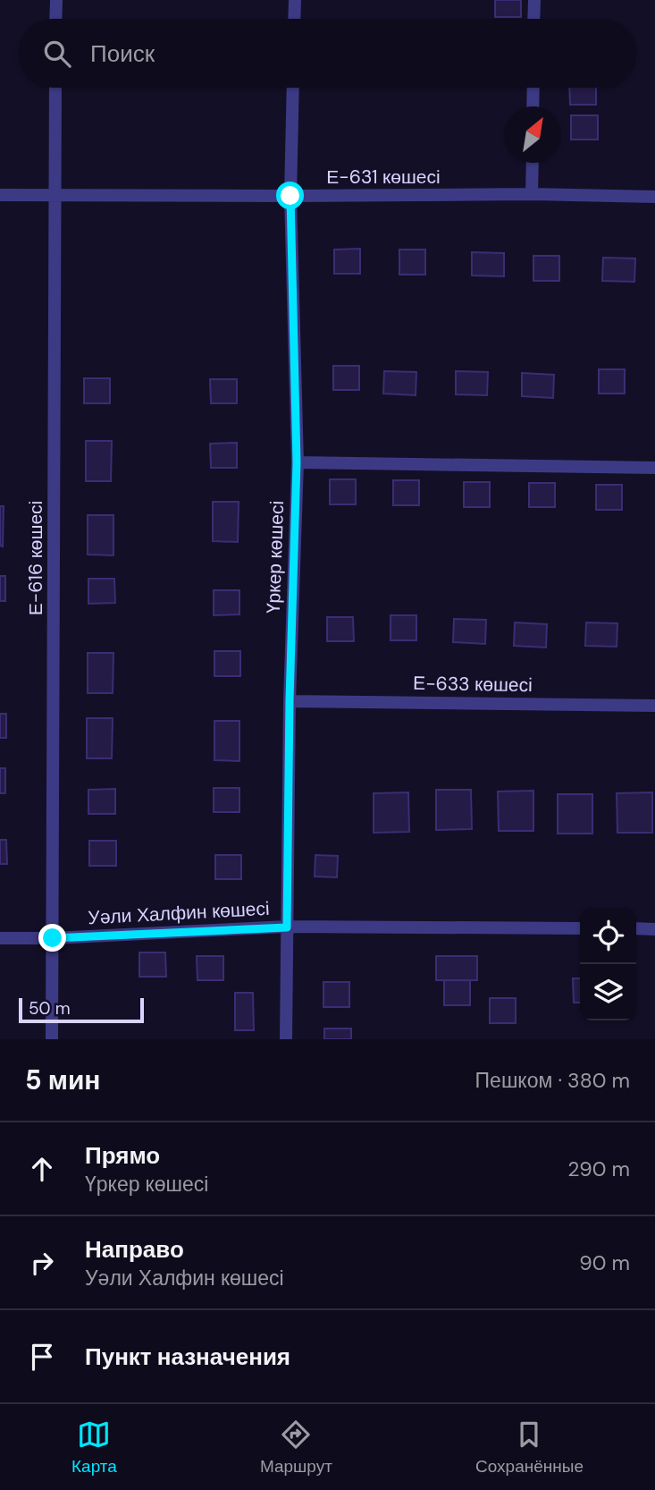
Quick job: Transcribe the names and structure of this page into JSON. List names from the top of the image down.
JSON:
{
  "streets": {
    "street": [
      "Е-631 көшесі",
      "Үркер көшесі",
      "Е-616 көшесі",
      "Е-633 көшесі",
      "Уәли Халфин көшесі"
    ]
  },
  "crossings": [
    ["Е-631 көшесі", "Үркер көшесі"],
    ["Е-631 көшесі", "Е-616 көшесі"],
    ["Үркер көшесі", "Е-633 көшесі"],
    ["Үркер көшесі", "Уәли Халфин көшесі"],
    ["Е-616 көшесі", "Уәли Халфин көшесі"]
  ],
  "scale_bar": "50 m",
  "north": "top right",
  "page": {
    "search": "Поиск",
    "scale": "50 m",
    "heading": ["5 мин", "Пешком · 380 m"],
    "list": [
      ["Прямо", "Үркер көшесі", "290 m"],
      ["Направо", "Уәли Халфин көшесі", "90 m"],
      "Пункт назначения"
    ],
    "nav": ["Карта", "Маршрут", "Сохранённые"]
  }
}
